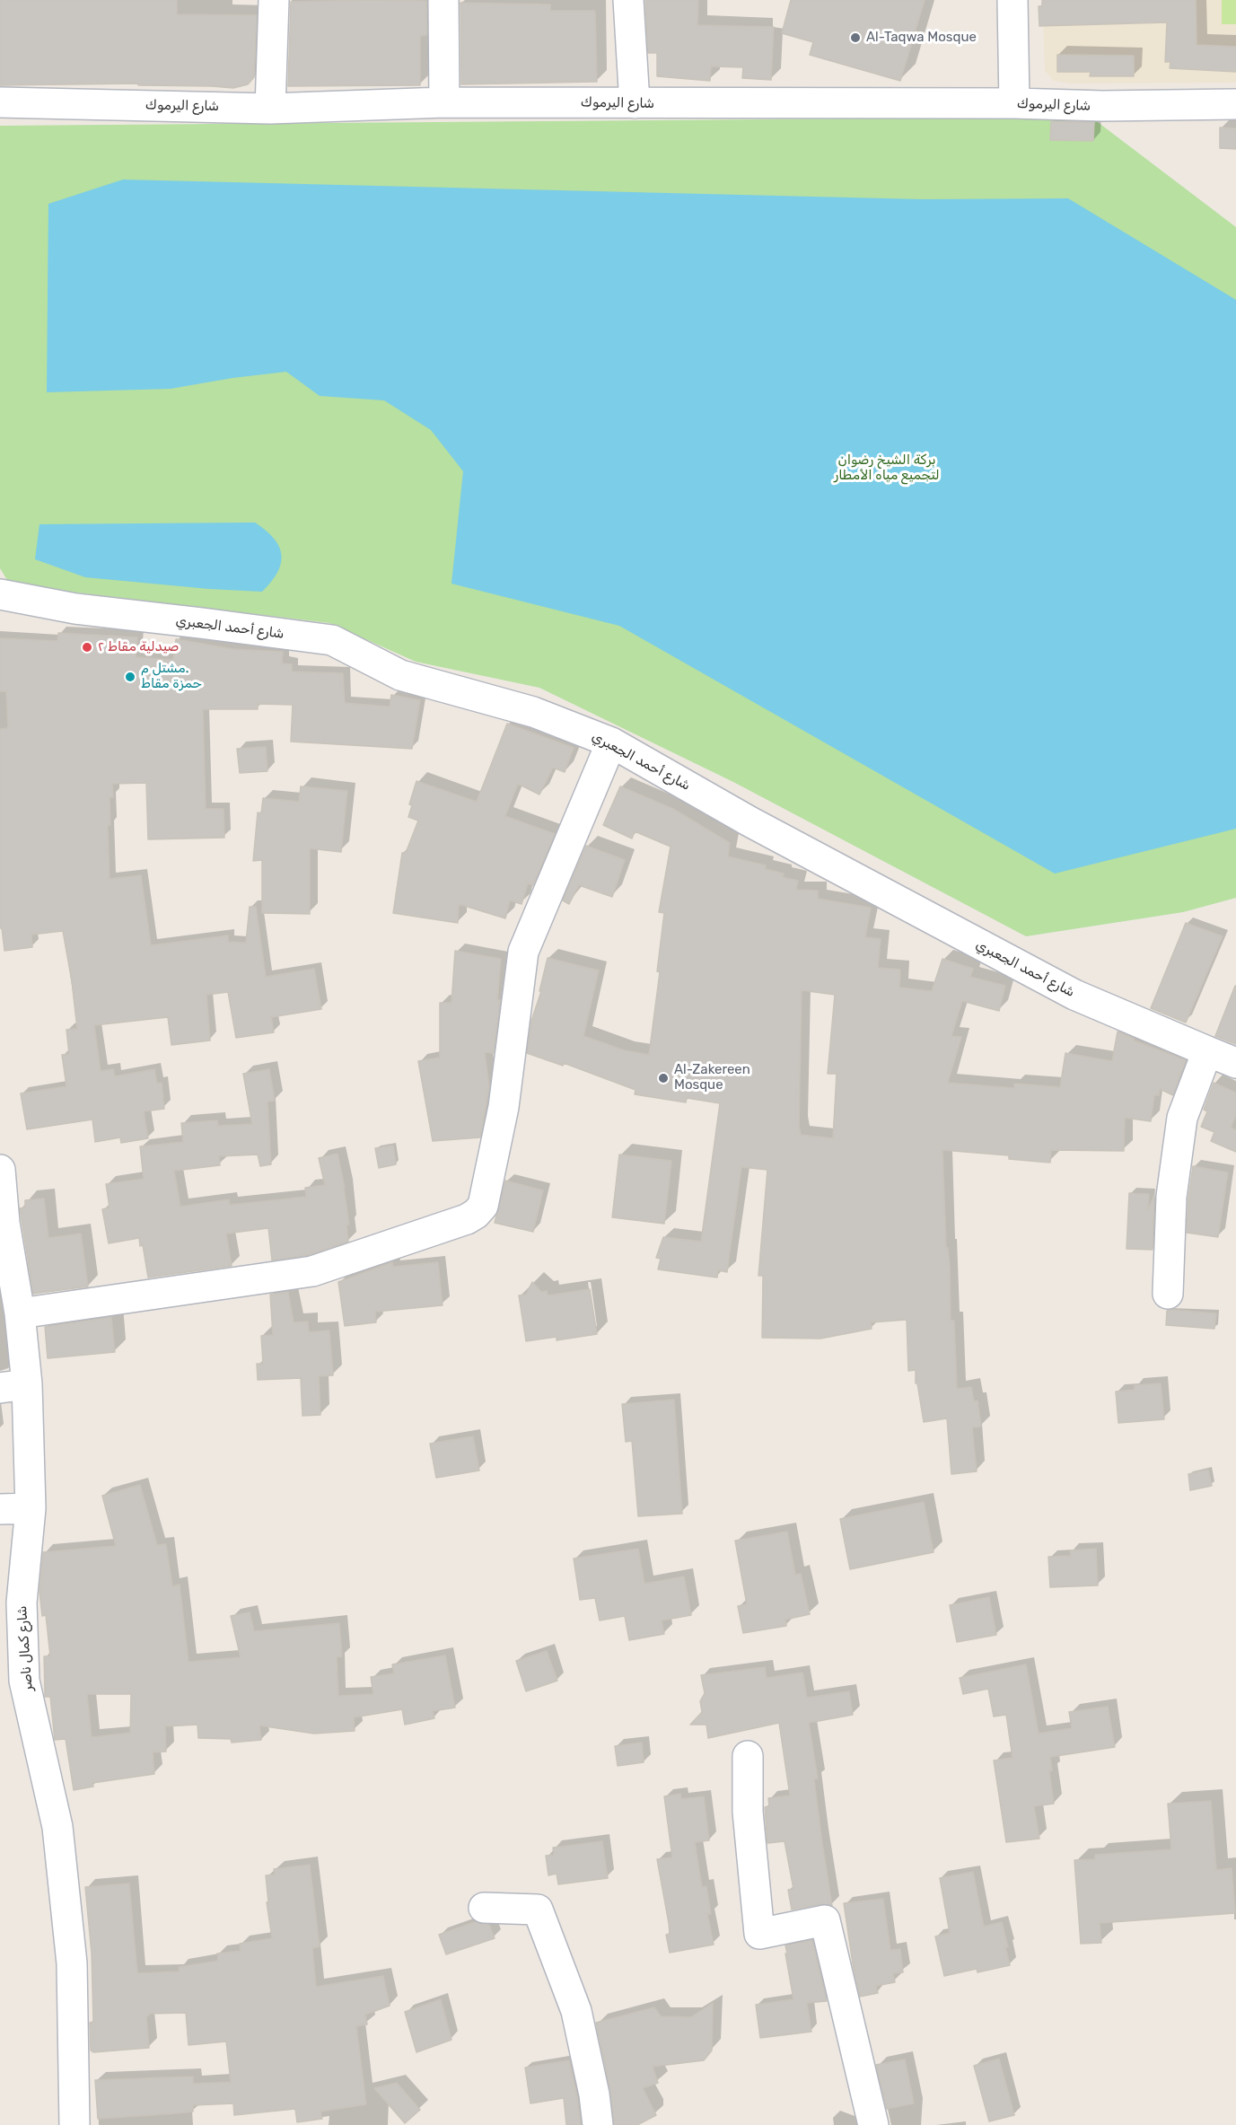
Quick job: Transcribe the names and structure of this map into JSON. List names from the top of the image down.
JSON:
{
  "streets": {
    "street": ["شارع اليرموك", "شارع أحمد الجعبري", "شارع كمال ناصر"]
  },
  "parks": ["بركة الشيخ رضوان لتجميع مياه الأمطار"],
  "places": [
    "Al-Taqwa Mosque",
    "صيدلية مقاط ٢",
    "مشتل م. حمزة مقاط",
    "Al-Zakereen Mosque"
  ]
}
